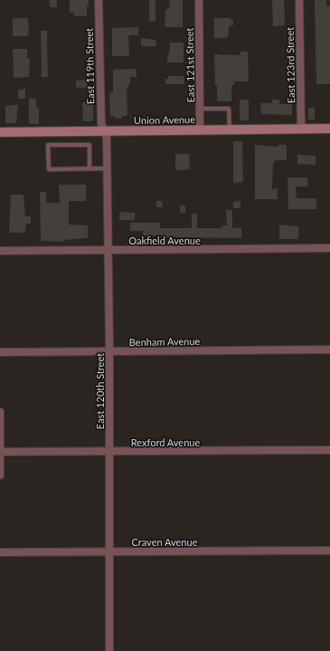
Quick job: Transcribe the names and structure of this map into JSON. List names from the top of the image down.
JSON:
{
  "streets": {
    "main road": ["Union Avenue"],
    "street": [
      "East 121st Street",
      "East 123rd Street",
      "East 119th Street",
      "Oakfield Avenue",
      "Benham Avenue",
      "East 120th Street",
      "Rexford Avenue",
      "Craven Avenue"
    ]
  },
  "crossings": [
    ["East 121st Street", "Union Avenue"],
    ["East 123rd Street", "Union Avenue"],
    ["East 119th Street", "Union Avenue"],
    ["East 119th Street", "East 120th Street"],
    ["Union Avenue", "East 120th Street"],
    ["Oakfield Avenue", "East 120th Street"],
    ["Benham Avenue", "East 120th Street"],
    ["East 120th Street", "Rexford Avenue"],
    ["East 120th Street", "Craven Avenue"]
  ]
}
